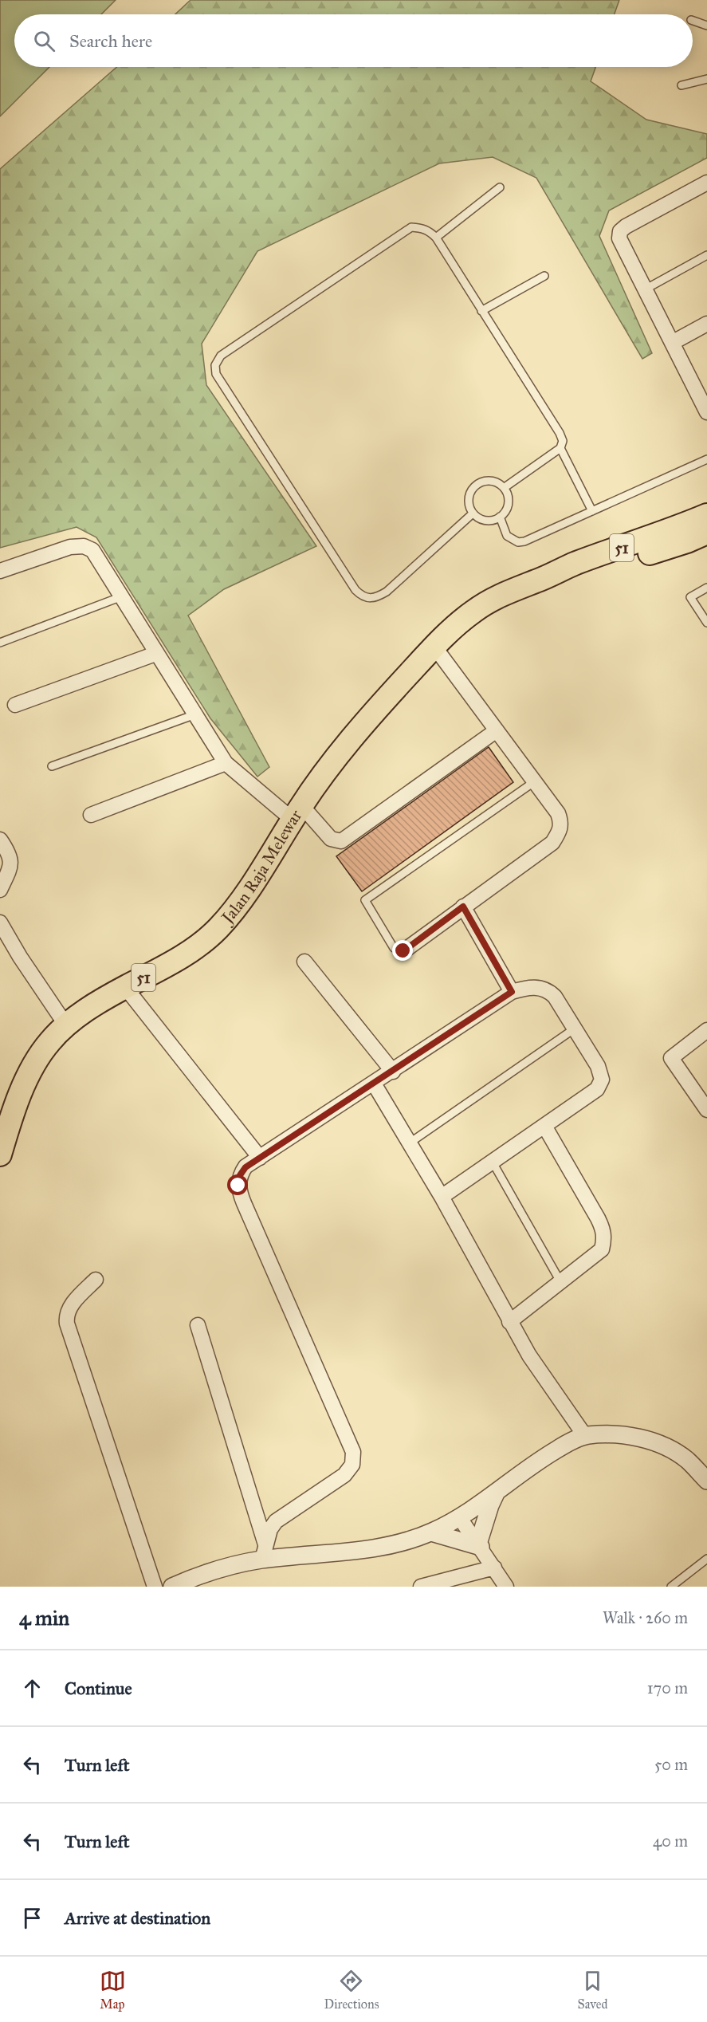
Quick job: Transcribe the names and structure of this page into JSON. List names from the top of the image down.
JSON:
{
  "streets": {
    "highway": ["51", "Jalan Raja Melewar"]
  },
  "page": {
    "search": "Search here",
    "heading": ["4 min", "Walk · 260 m"],
    "list": [
      ["Continue", "170 m"],
      ["Turn left", "50 m"],
      ["Turn left", "40 m"],
      "Arrive at destination"
    ],
    "nav": ["Map", "Directions", "Saved"]
  }
}
